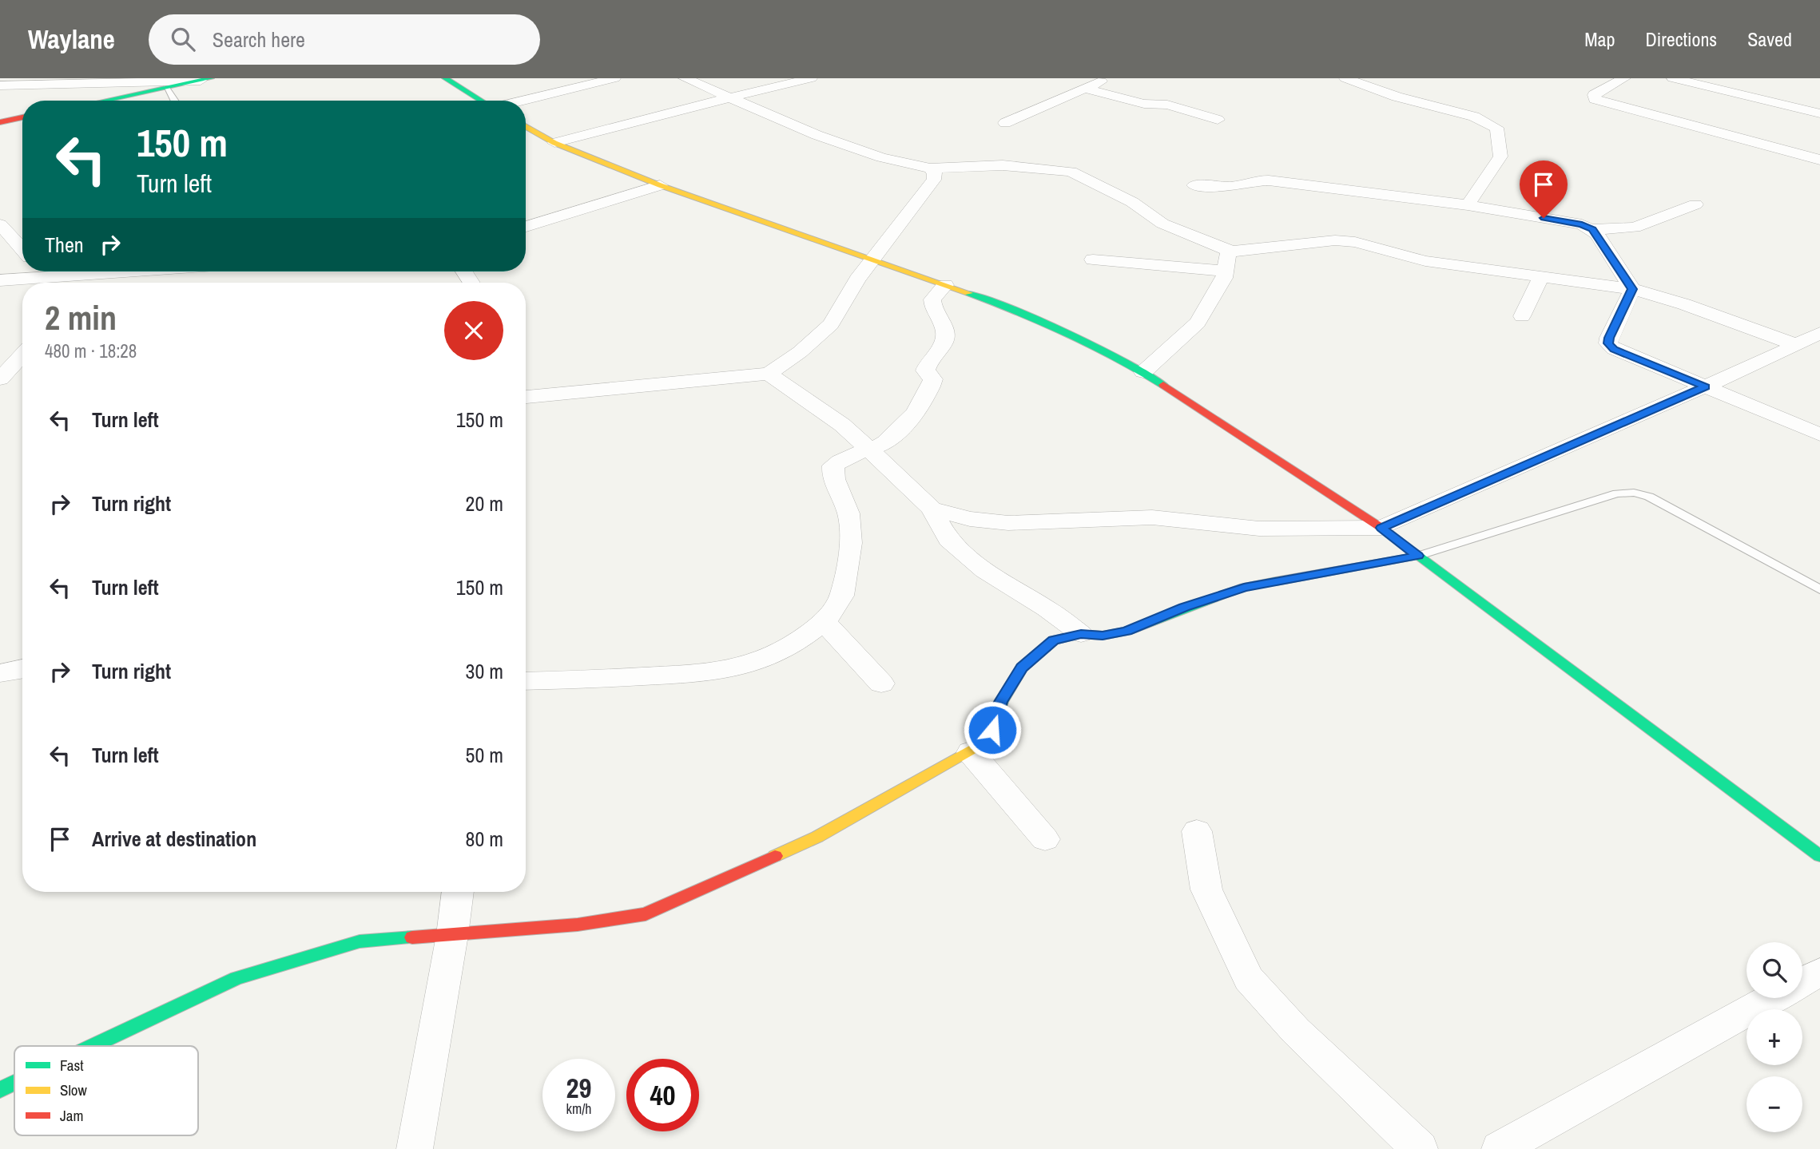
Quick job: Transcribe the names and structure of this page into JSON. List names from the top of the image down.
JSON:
{
  "legend": ["Fast", "Slow", "Jam"],
  "page": {
    "header": "Waylane",
    "search": "Search here",
    "nav": ["Map", "Directions", "Saved"],
    "turn": ["150 m", "Turn left"],
    "then": "Then",
    "heading": ["2 min", "480 m · 18:28"],
    "list": [
      {
        "name": "Turn left",
        "value": "150 m"
      },
      {
        "name": "Turn right",
        "value": "20 m"
      },
      {
        "name": "Turn left",
        "value": "150 m"
      },
      {
        "name": "Turn right",
        "value": "30 m"
      },
      {
        "name": "Turn left",
        "value": "50 m"
      },
      {
        "name": "Arrive at destination",
        "value": "80 m"
      }
    ],
    "map_buttons": ["+", "−"],
    "speed": "29 km/h",
    "limit": "40"
  }
}
